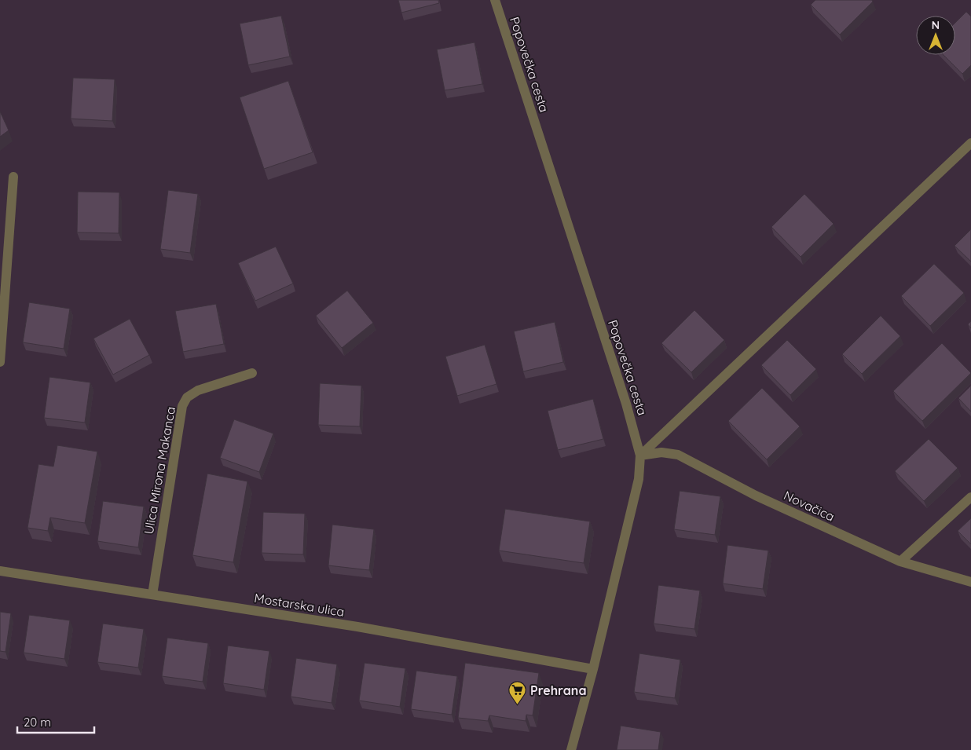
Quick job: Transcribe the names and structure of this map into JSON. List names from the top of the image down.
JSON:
{
  "streets": {
    "street": [
      "Popovečka cesta",
      "Ulica Mirona Makanca",
      "Novačica",
      "Mostarska ulica"
    ]
  },
  "crossings": [
    ["Popovečka cesta", "Novačica"],
    ["Popovečka cesta", "Mostarska ulica"],
    ["Ulica Mirona Makanca", "Mostarska ulica"]
  ],
  "places": {
    "supermarket": ["Prehrana"]
  },
  "scale_bar": "20 m",
  "north": "top"
}
